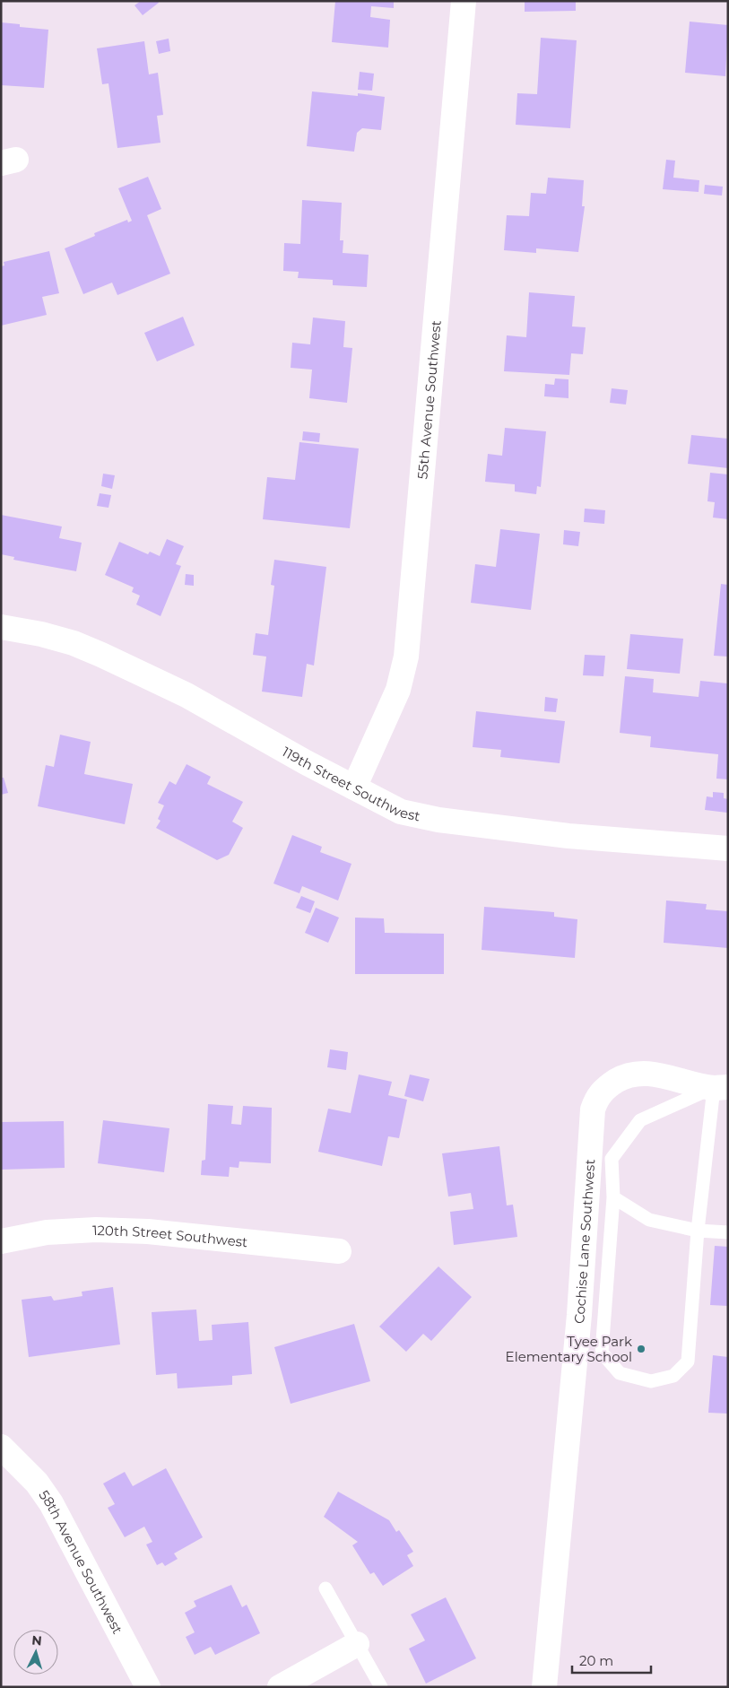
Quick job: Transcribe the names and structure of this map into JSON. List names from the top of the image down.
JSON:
{
  "streets": {
    "street": [
      "55th Avenue Southwest",
      "119th Street Southwest",
      "120th Street Southwest",
      "Cochise Lane Southwest",
      "58th Avenue Southwest"
    ]
  },
  "crossings": [
    ["55th Avenue Southwest", "119th Street Southwest"]
  ],
  "places": ["Tyee Park Elementary School"],
  "scale_bar": "20 m",
  "north": "top"
}
